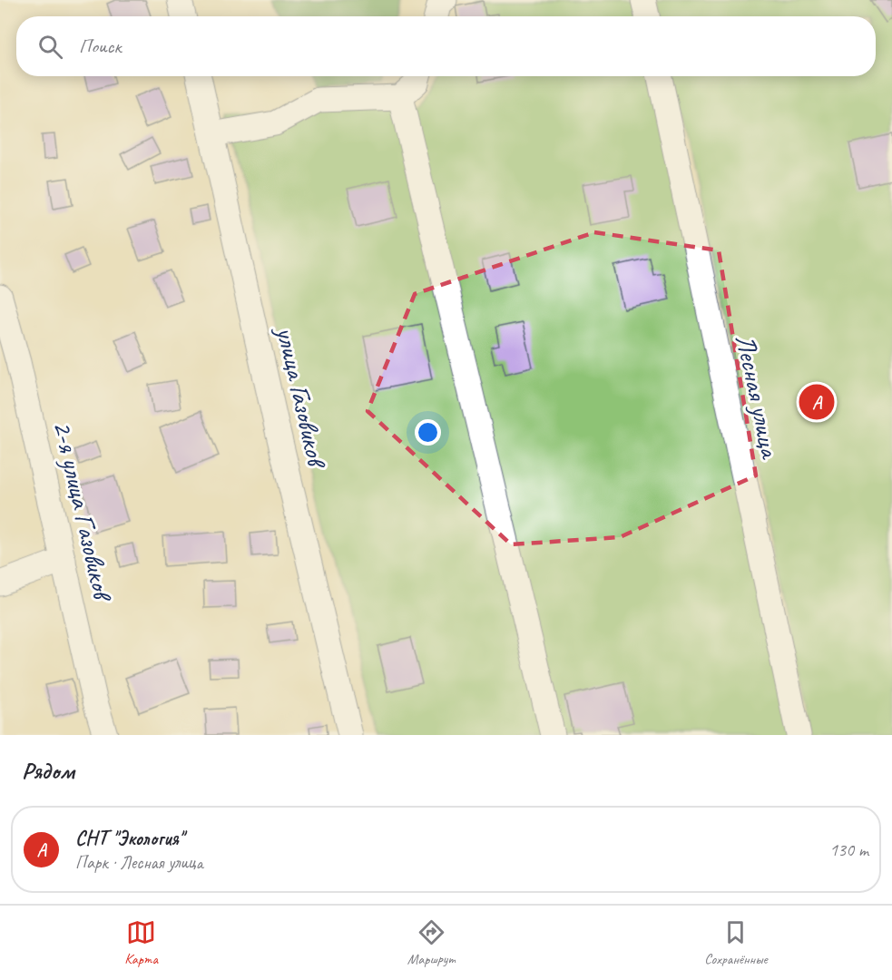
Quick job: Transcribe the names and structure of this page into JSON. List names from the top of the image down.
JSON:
{
  "streets": {
    "street": ["улица Газовиков", "Лесная улица", "2-я улица Газовиков"]
  },
  "page": {
    "search": "Поиск",
    "pins": "A",
    "heading": "Рядом",
    "list": [
      {
        "mark": "A",
        "name": "СНТ \"Экология\"",
        "note": "Парк · Лесная улица",
        "value": "130 m"
      }
    ],
    "nav": ["Карта", "Маршрут", "Сохранённые"]
  }
}
